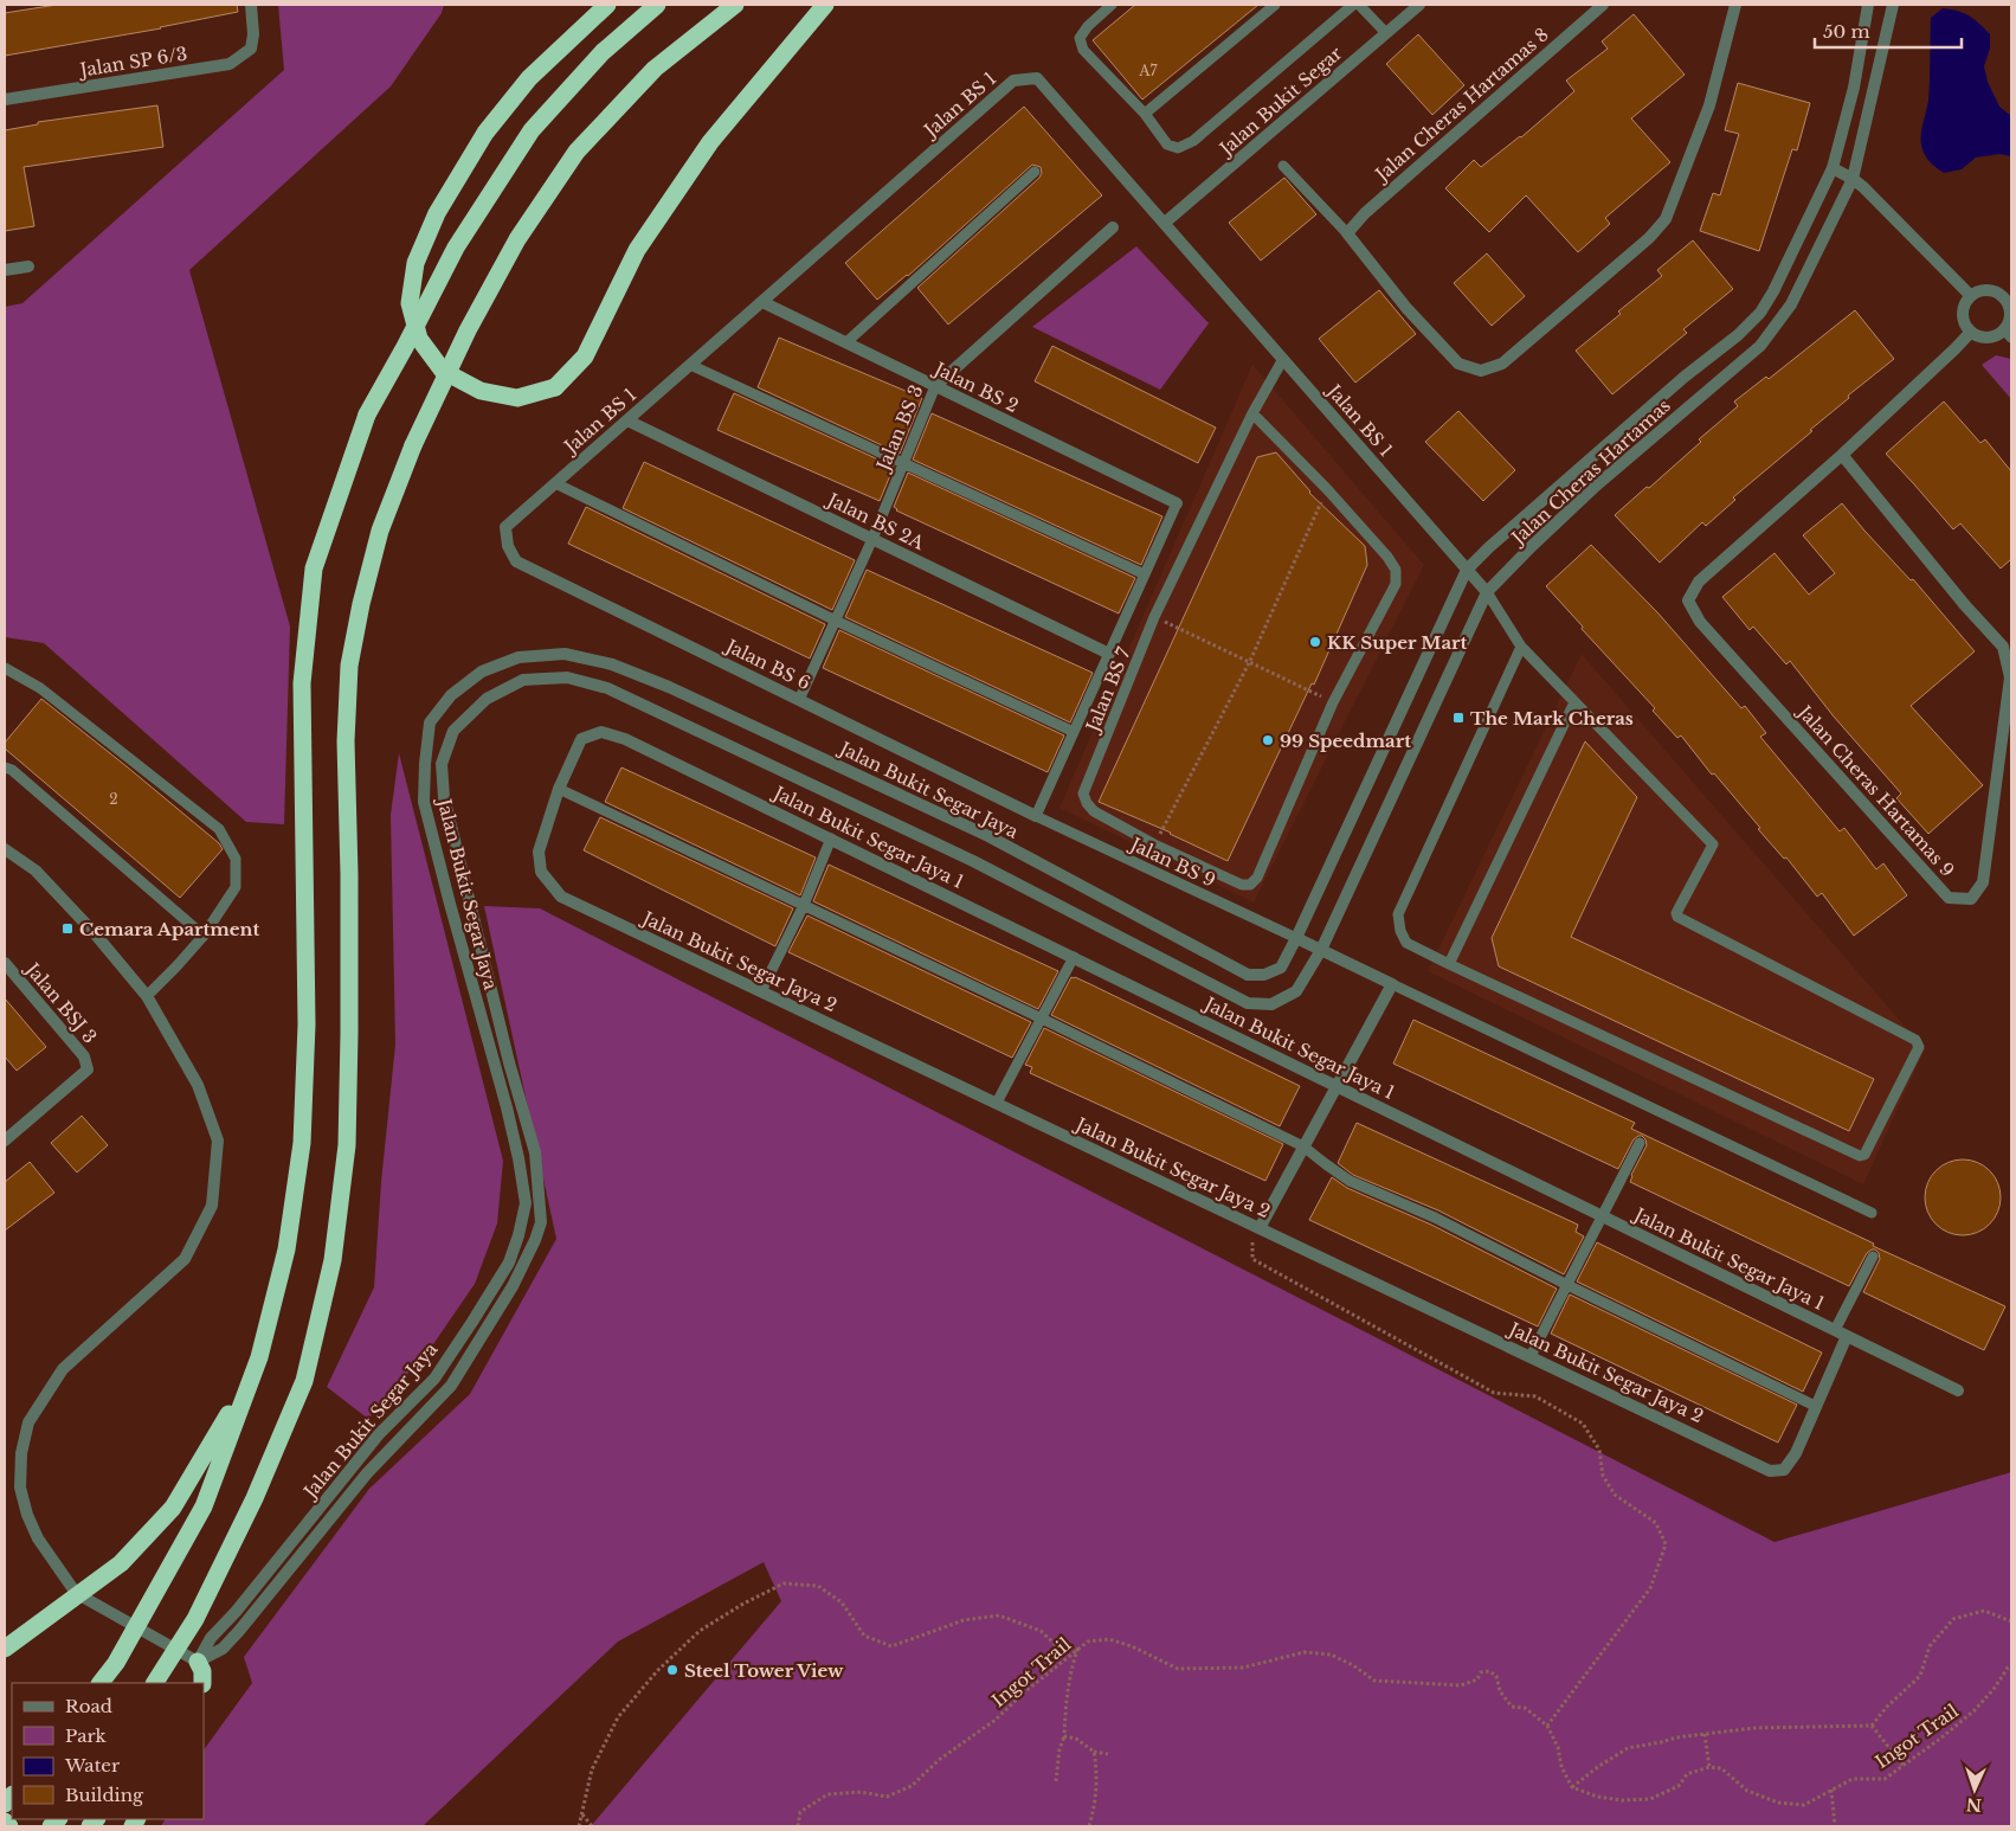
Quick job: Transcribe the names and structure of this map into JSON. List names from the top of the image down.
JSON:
{
  "streets": {
    "street": [
      "Jalan SP 6/3",
      "Jalan Bukit Segar",
      "Jalan BS 1",
      "Jalan Cheras Hartamas 8",
      "Jalan BS 2",
      "Jalan BS 3",
      "Jalan Cheras Hartamas",
      "Jalan BS 2A",
      "Jalan BS 6",
      "Jalan Bukit Segar Jaya",
      "Jalan Cheras Hartamas 9",
      "Jalan Bukit Segar Jaya 1",
      "Jalan Bukit Segar Jaya 2",
      "Jalan BSJ 3"
    ],
    "lane": ["Jalan BS 7", "Jalan BS 9"],
    "path": ["Ingot Trail"]
  },
  "crossings": [
    ["Jalan Bukit Segar", "Jalan BS 1"],
    ["Jalan BS 1", "Jalan BS 2"],
    ["Jalan BS 1", "Jalan Cheras Hartamas"],
    ["Jalan BS 1", "Jalan BS 2A"],
    ["Jalan BS 1", "Jalan BS 6"],
    ["Jalan BS 1", "Jalan BS 7"],
    ["Jalan BS 2", "Jalan BS 3"],
    ["Jalan BS 3", "Jalan BS 2A"],
    ["Jalan BS 3", "Jalan BS 6"],
    ["Jalan Cheras Hartamas", "Jalan Bukit Segar Jaya"],
    ["Jalan Cheras Hartamas", "Jalan BS 9"],
    ["Jalan BS 6", "Jalan BS 9"],
    ["Jalan Bukit Segar Jaya 1", "Jalan Bukit Segar Jaya 2"]
  ],
  "places": {
    "other": ["KK Super Mart", "99 Speedmart", "Steel Tower View"],
    "transit": ["The Mark Cheras", "Cemara Apartment"]
  },
  "house_numbers": ["A7", "2"],
  "legend": [
    "Road",
    "Park",
    "Water",
    "Building"
  ],
  "scale_bar": "50 m",
  "north": "bottom"
}
